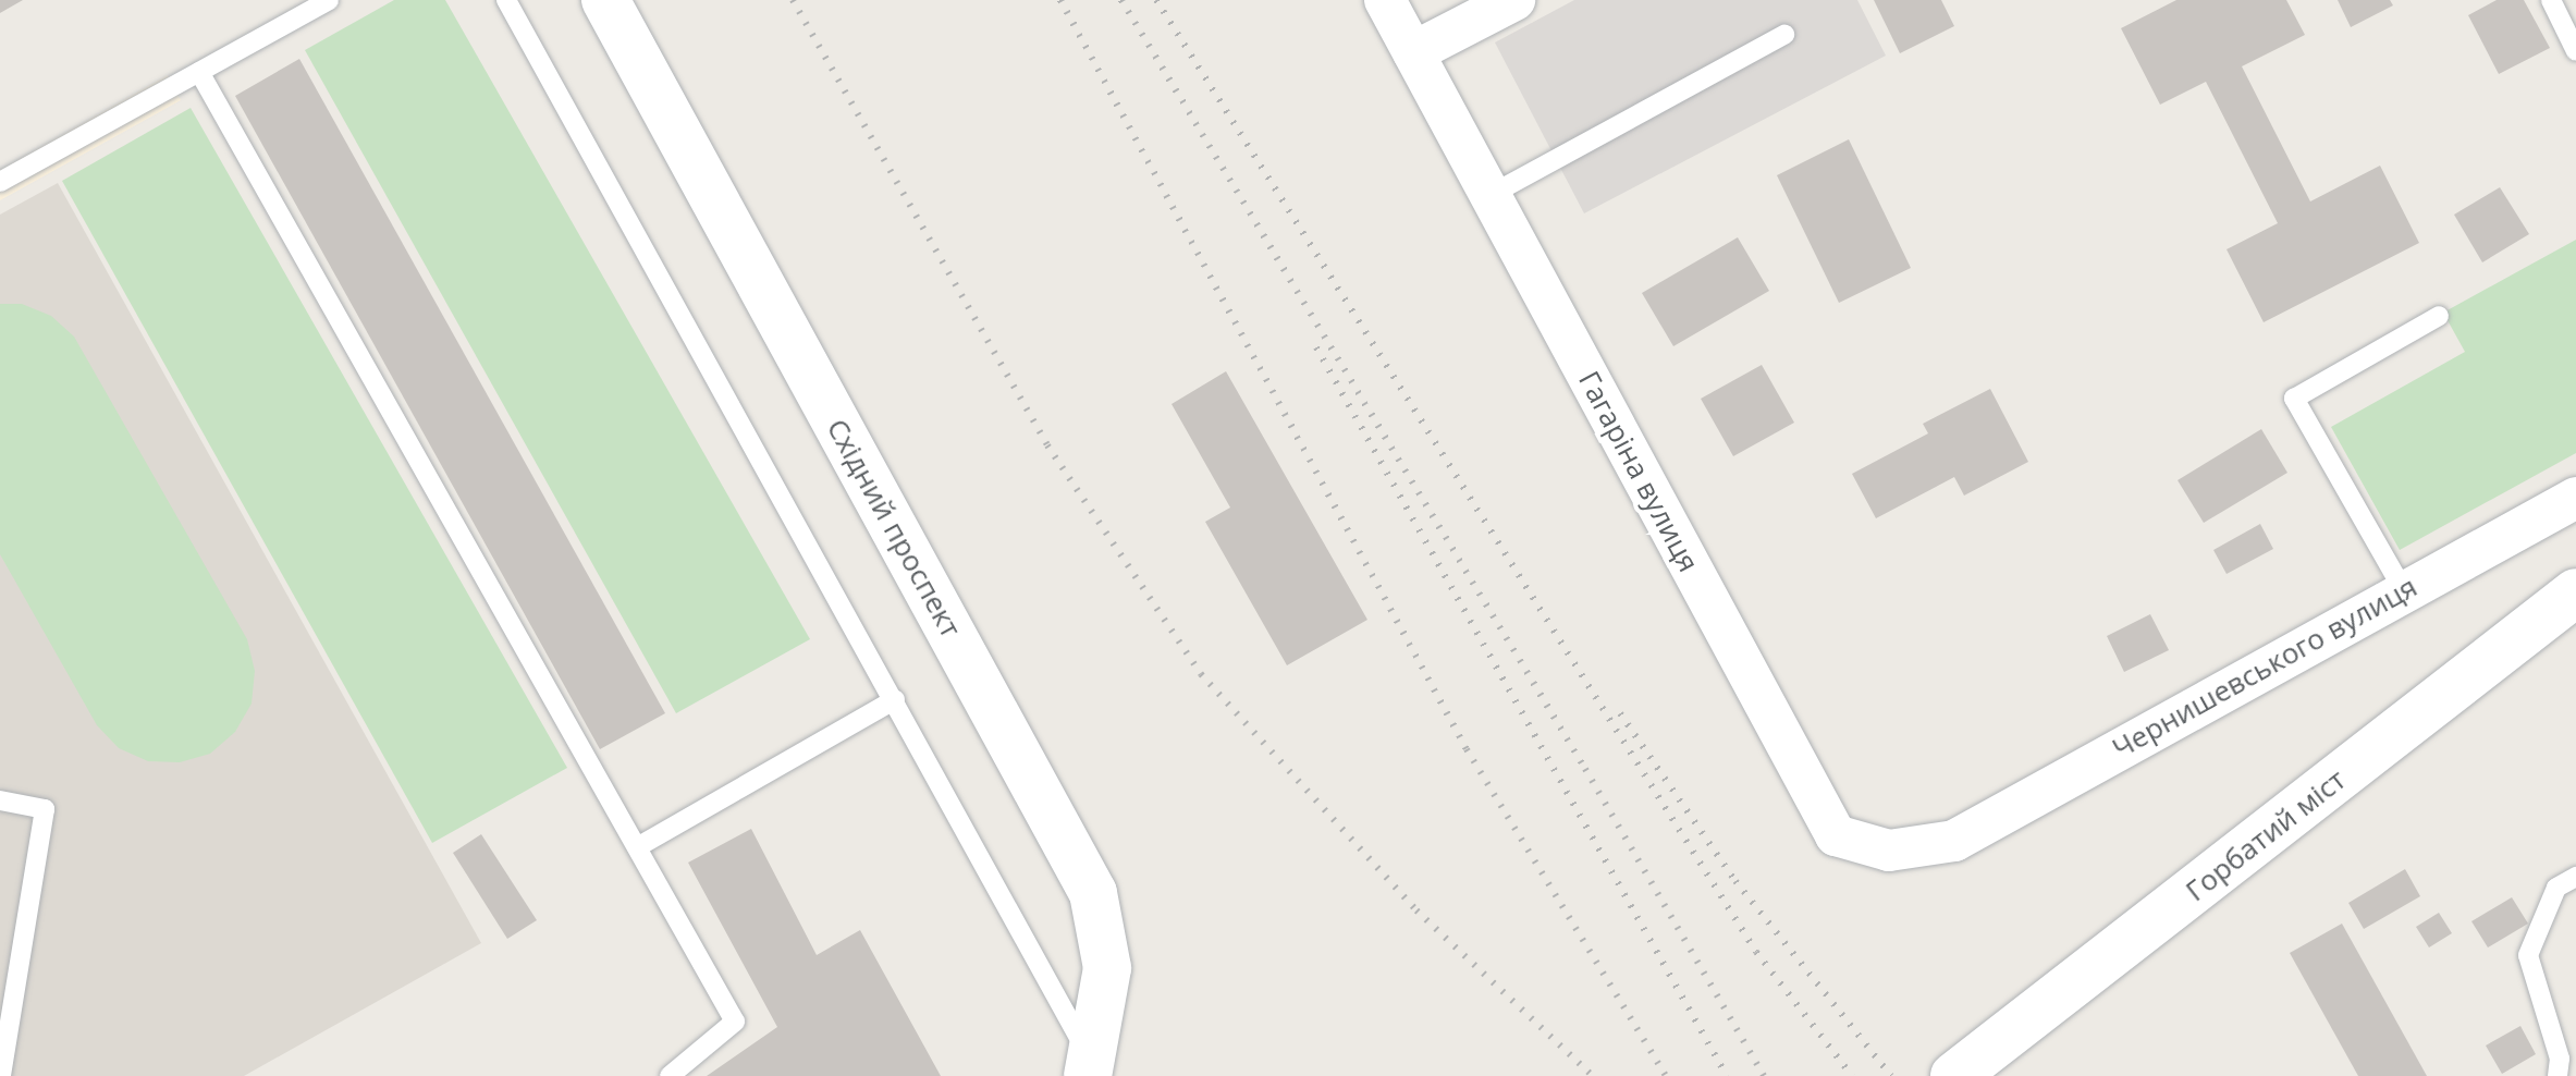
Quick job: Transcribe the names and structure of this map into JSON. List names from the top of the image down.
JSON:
{
  "streets": {
    "main road": ["Східний проспект", "Горбатий міст"],
    "street": ["Гагаріна вулиця", "Чернишевського вулиця"]
  },
  "crossings": [
    ["Гагаріна вулиця", "Чернишевського вулиця"]
  ]
}
